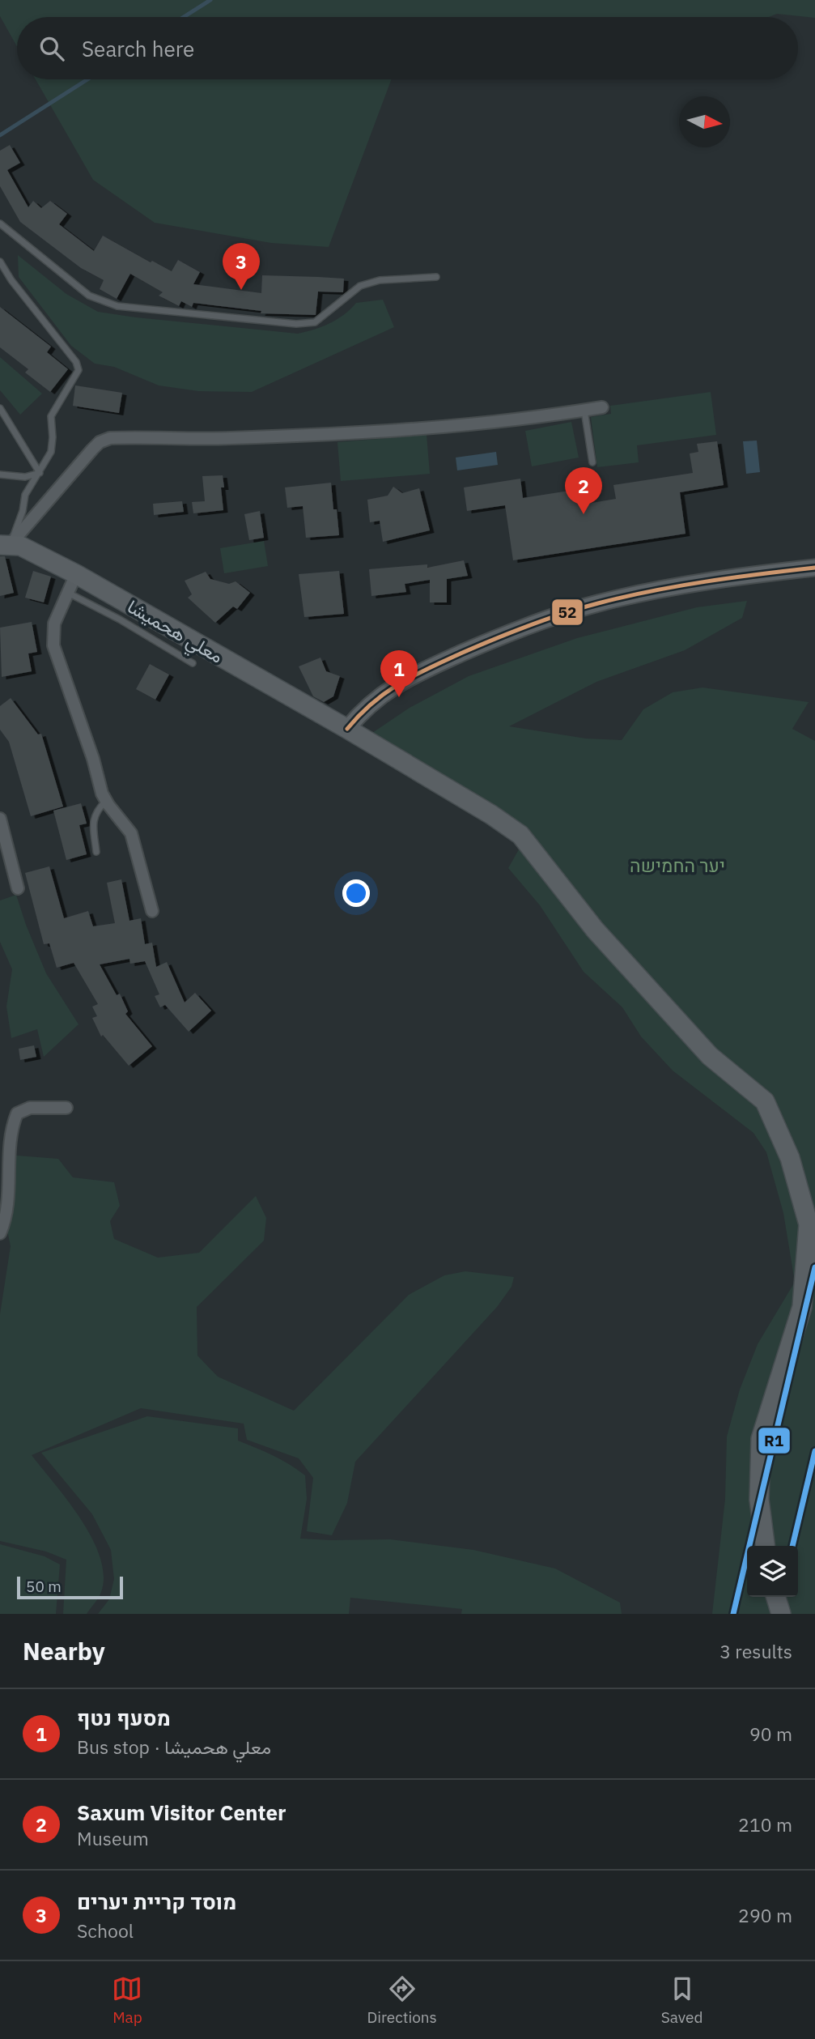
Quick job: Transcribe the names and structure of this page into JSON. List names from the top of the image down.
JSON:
{
  "streets": {
    "main road": ["معلي هحميشا"]
  },
  "parks": ["יער החמישה"],
  "lines": ["transit line 52", "transit line R1"],
  "scale_bar": "50 m",
  "north": "right",
  "page": {
    "search": "Search here",
    "pins": ["3", "2", "1"],
    "scale": "50 m",
    "heading": ["Nearby", "3 results"],
    "list": [
      {
        "mark": "1",
        "name": "מסעף נטף",
        "note": "Bus stop · معلي هحميشا",
        "value": "90 m"
      },
      {
        "mark": "2",
        "name": "Saxum Visitor Center",
        "note": "Museum",
        "value": "210 m"
      },
      {
        "mark": "3",
        "name": "מוסד קריית יערים",
        "note": "School",
        "value": "290 m"
      }
    ],
    "nav": ["Map", "Directions", "Saved"]
  }
}
